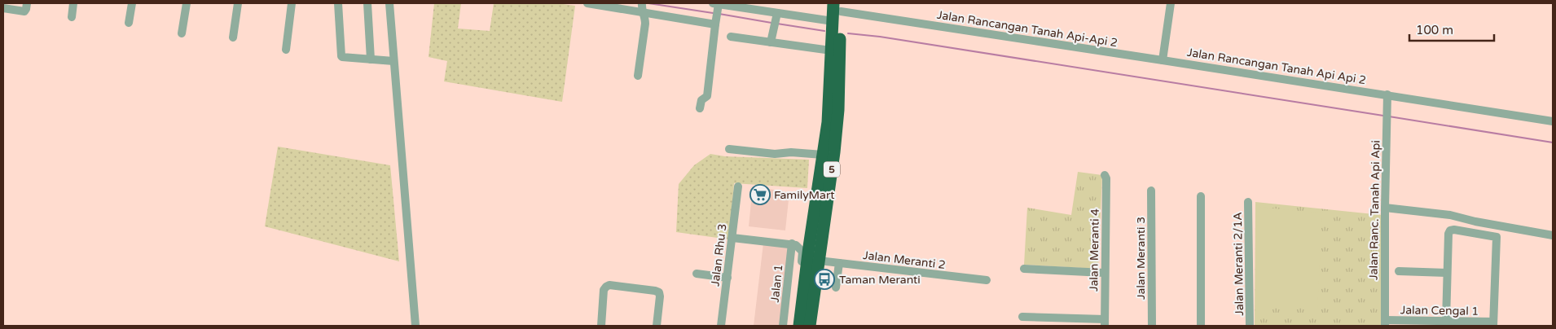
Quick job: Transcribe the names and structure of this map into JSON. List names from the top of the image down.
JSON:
{
  "streets": {
    "highway": ["5"],
    "street": [
      "Jalan Rancangan Tanah Api-Api 2",
      "Jalan Rancangan Tanah Api Api 2",
      "Jalan Ranc. Tanah Api Api",
      "Jalan Meranti 4",
      "Jalan Rhu 3",
      "Jalan Meranti 3",
      "Jalan Meranti 2",
      "Jalan Meranti 2/1A",
      "Jalan 1",
      "Jalan Cengal 1"
    ]
  },
  "crossings": [
    ["Jalan Rancangan Tanah Api-Api 2", "Jalan Rancangan Tanah Api Api 2"],
    ["Jalan Rancangan Tanah Api-Api 2", "5"],
    ["Jalan Rancangan Tanah Api Api 2", "Jalan Ranc. Tanah Api Api"],
    ["5", "Jalan Meranti 2"],
    ["Jalan Ranc. Tanah Api Api", "Jalan Cengal 1"]
  ],
  "places": {
    "supermarket": ["FamilyMart"],
    "bus stop": ["Taman Meranti"]
  },
  "scale_bar": "100 m"
}
